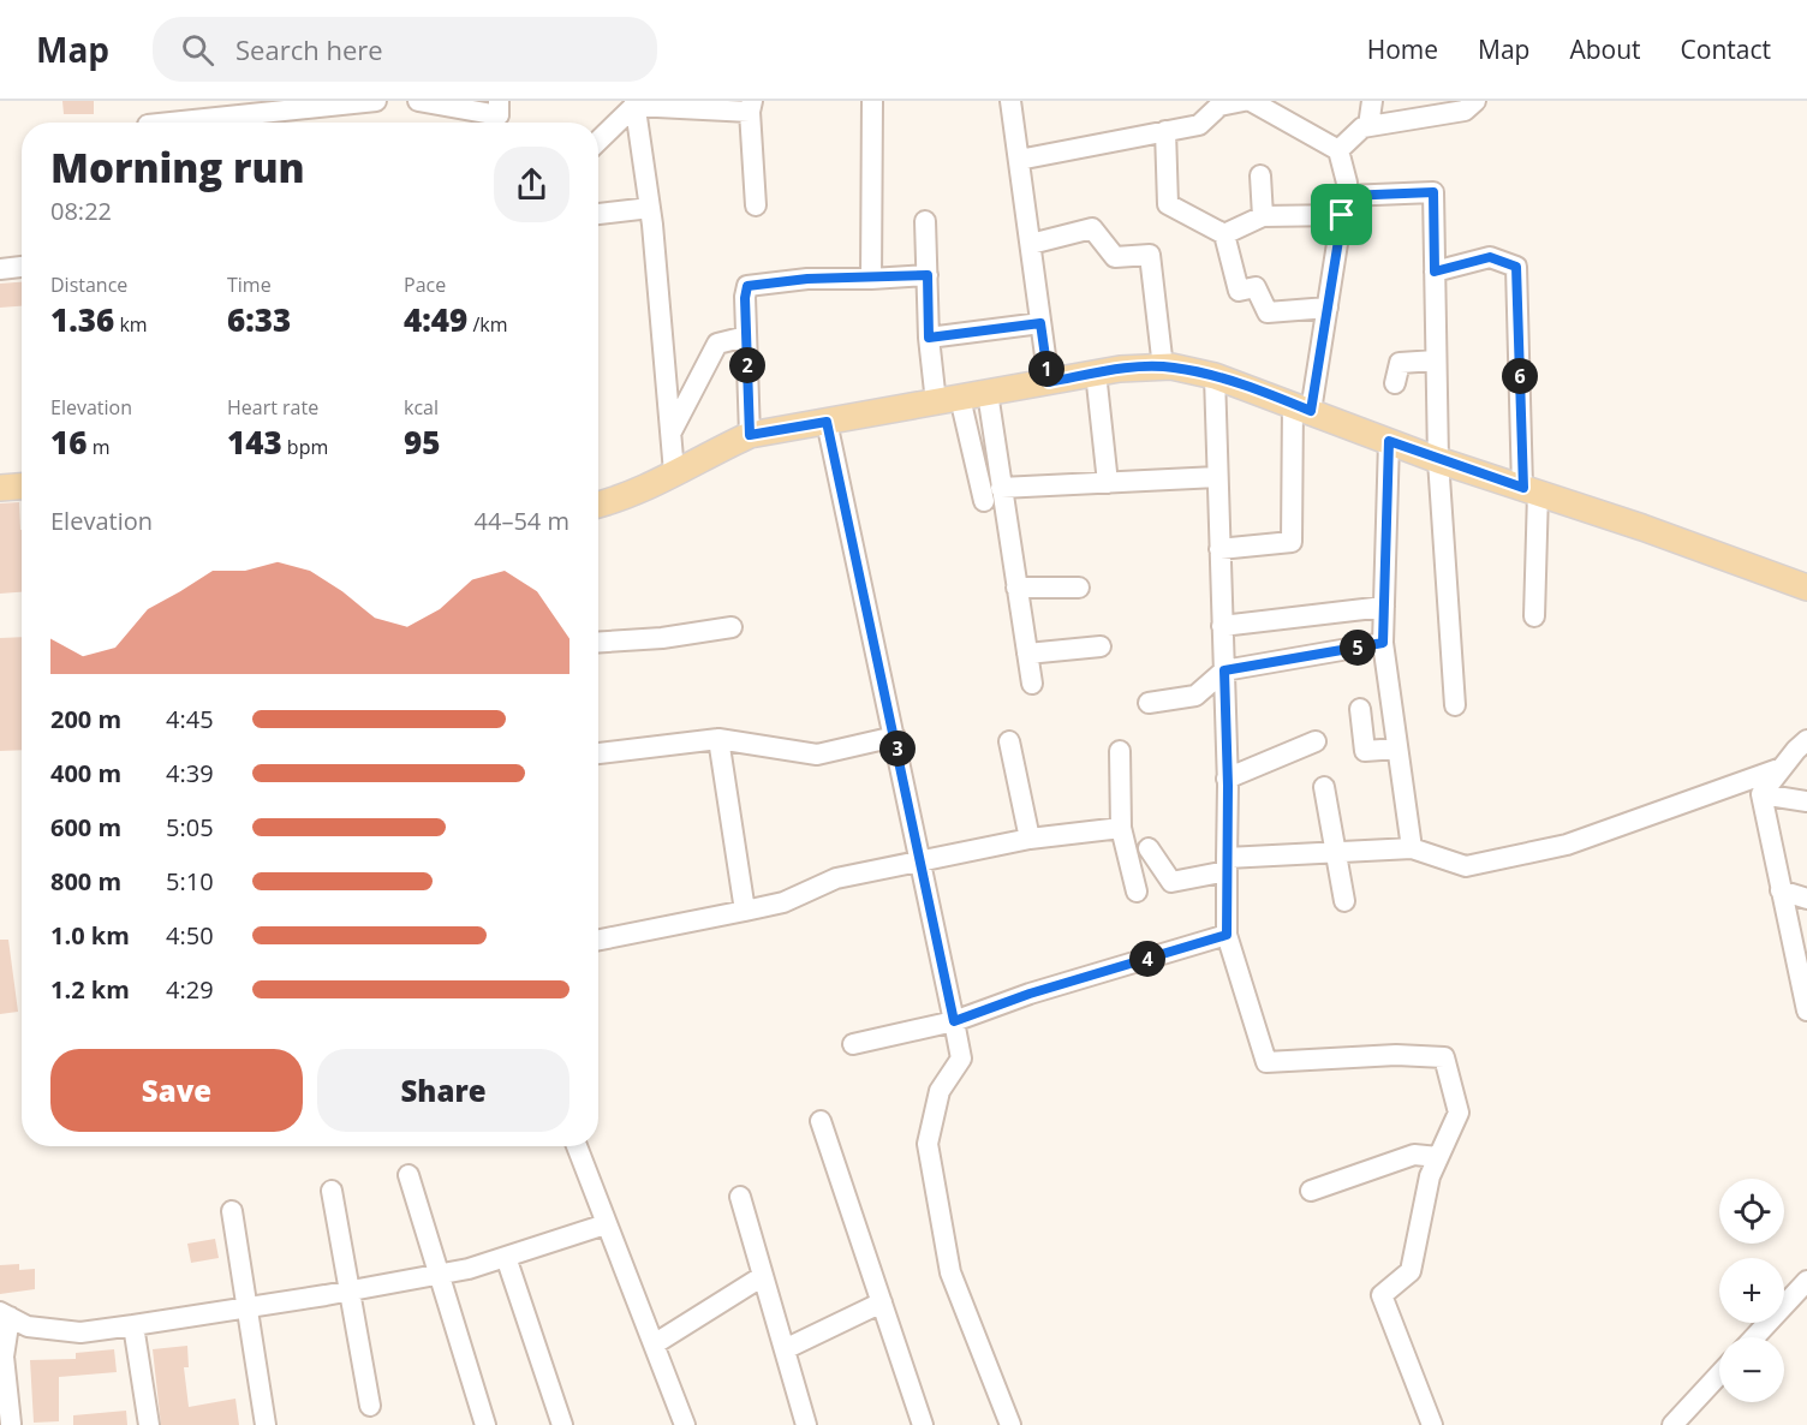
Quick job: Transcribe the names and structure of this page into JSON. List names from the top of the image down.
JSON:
{
  "page": {
    "header": "Map",
    "search": "Search here",
    "nav": [
      "Home",
      "Map",
      "About",
      "Contact"
    ],
    "heading": ["Morning run", "08:22"],
    "stats": [
      ["Distance", "1.36 km"],
      ["Time", "6:33"],
      ["Pace", "4:49 /km"],
      ["Elevation", "16 m"],
      ["Heart rate", "143 bpm"],
      ["kcal", "95"]
    ],
    "pins": [
      "2",
      "1",
      "6",
      "5",
      "3",
      "4"
    ],
    "chart": ["Elevation", "44–54 m"],
    "list": [
      {
        "name": "200 m",
        "note": "4:45"
      },
      {
        "name": "400 m",
        "note": "4:39"
      },
      {
        "name": "600 m",
        "note": "5:05"
      },
      {
        "name": "800 m",
        "note": "5:10"
      },
      {
        "name": "1.0 km",
        "note": "4:50"
      },
      {
        "name": "1.2 km",
        "note": "4:29"
      }
    ],
    "buttons": ["Save", "Share"],
    "map_buttons": ["+", "−"]
  }
}
